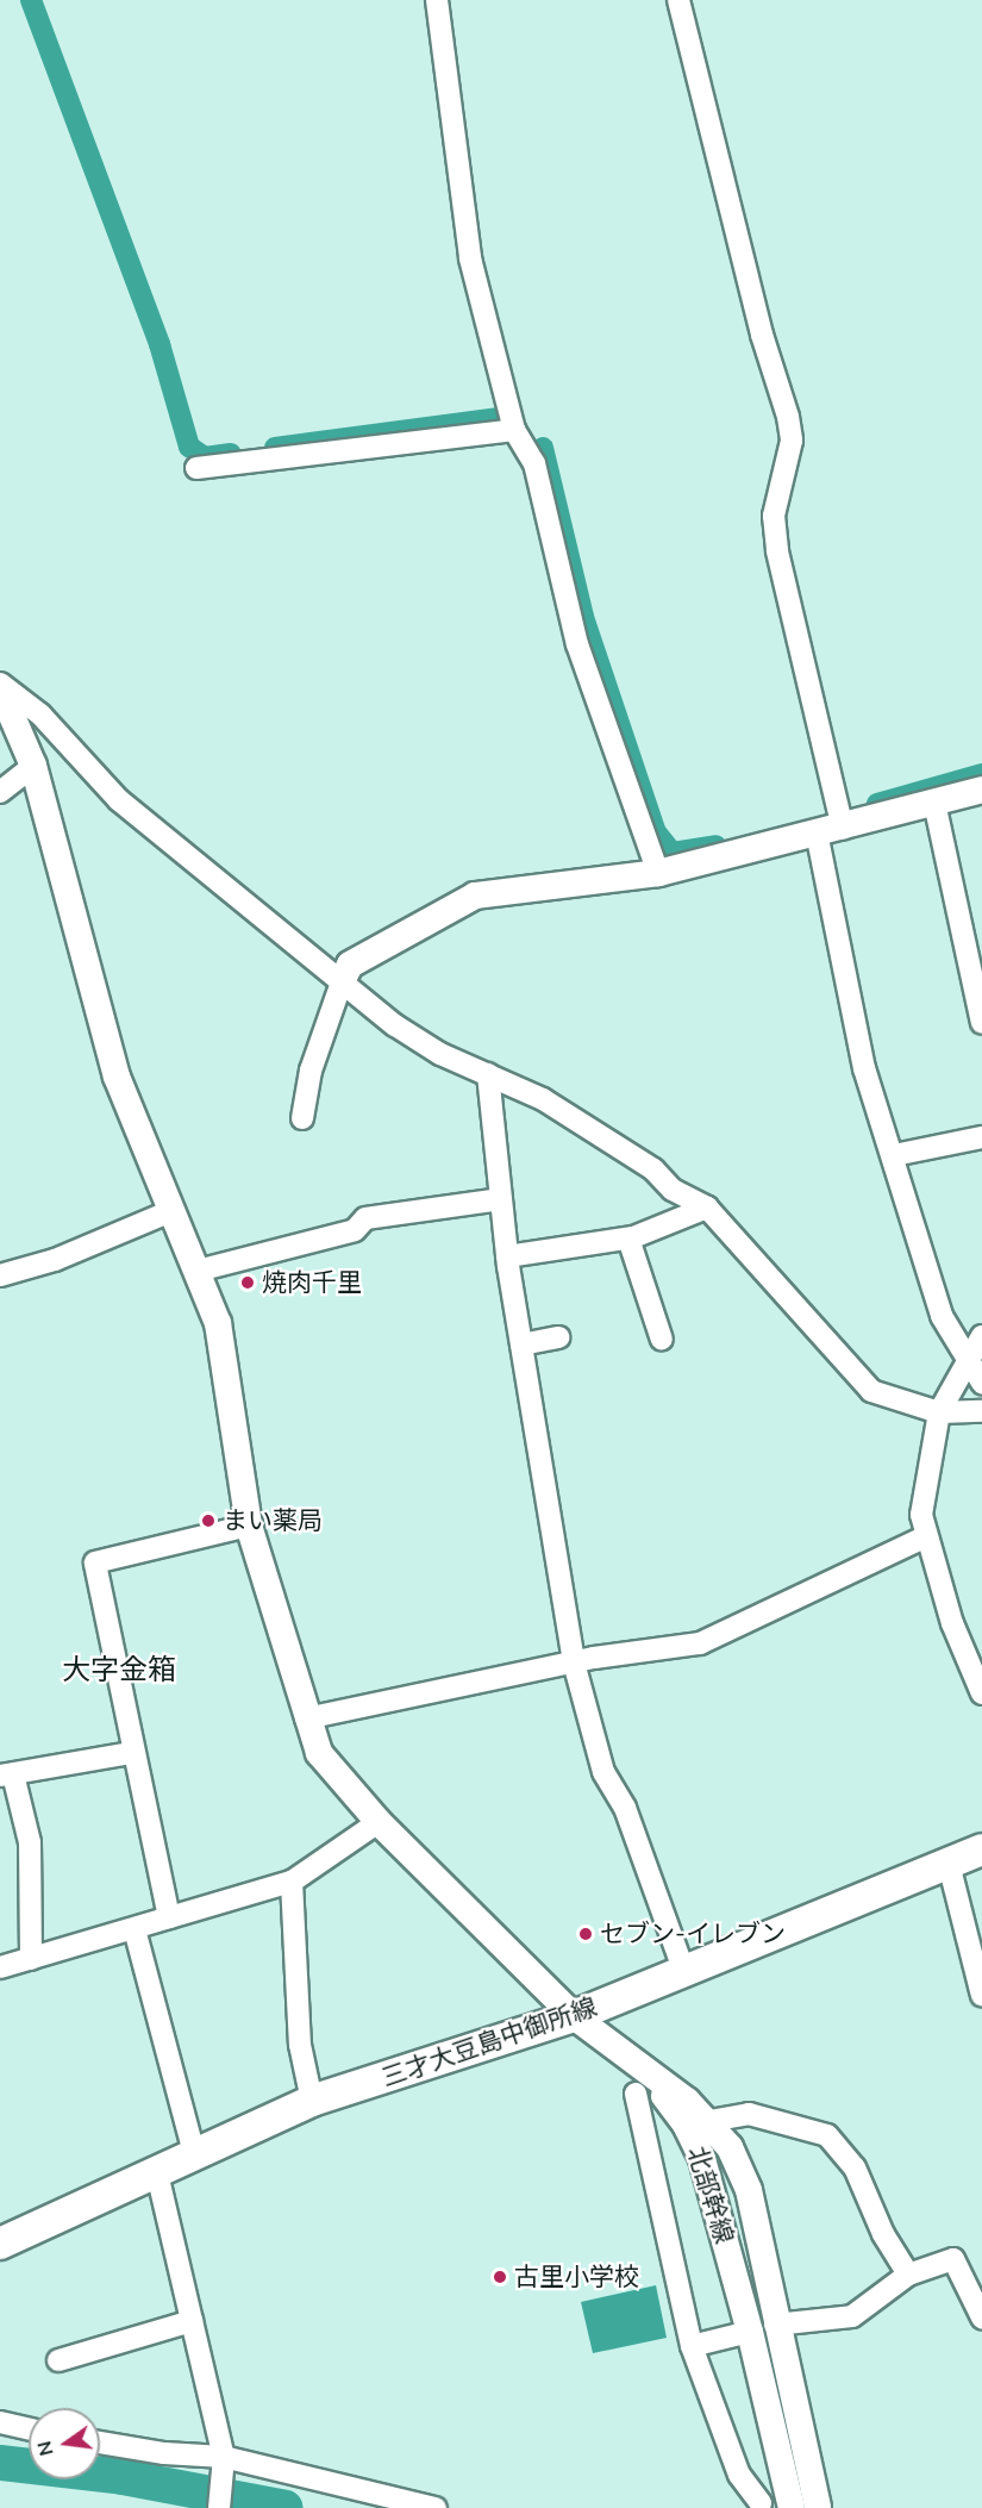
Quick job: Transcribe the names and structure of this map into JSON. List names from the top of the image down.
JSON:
{
  "streets": {
    "main road": ["三才大豆島中御所線"],
    "street": ["北部幹線"]
  },
  "districts": ["大字金箱"],
  "places": [
    "焼肉千里",
    "まい薬局",
    "セブン-イレブン",
    "古里小学校"
  ],
  "north": "left"
}
